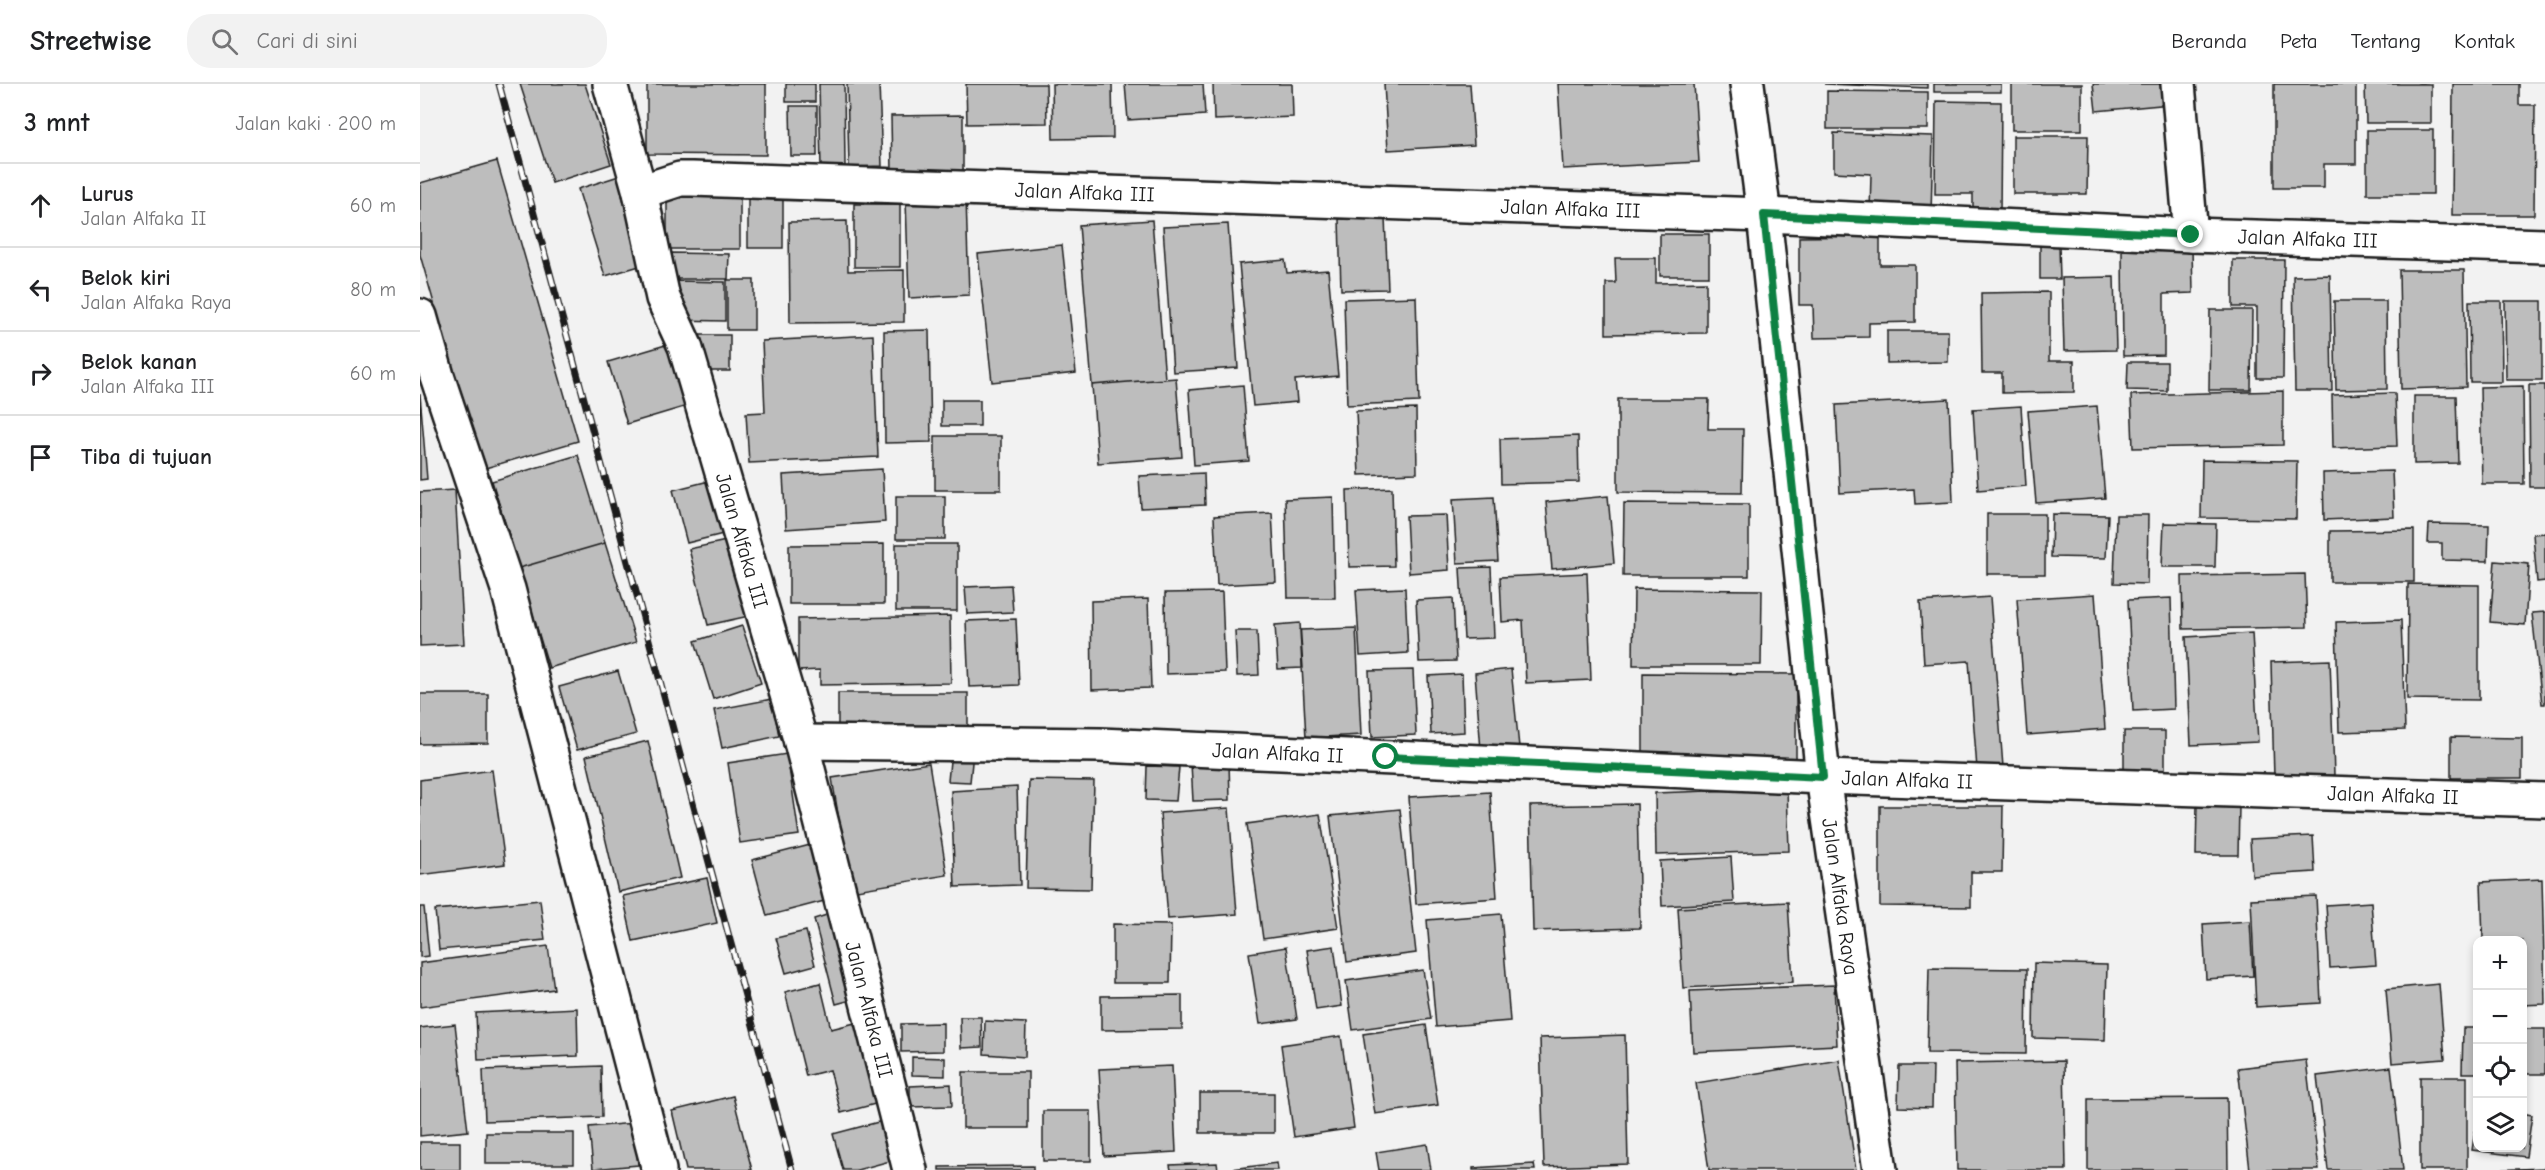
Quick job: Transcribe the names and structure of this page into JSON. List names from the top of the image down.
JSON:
{
  "streets": {
    "street": ["Jalan Alfaka III", "Jalan Alfaka II", "Jalan Alfaka Raya"]
  },
  "crossings": [
    ["Jalan Alfaka III", "Jalan Alfaka II"],
    ["Jalan Alfaka III", "Jalan Alfaka Raya"],
    ["Jalan Alfaka II", "Jalan Alfaka Raya"]
  ],
  "page": {
    "header": "Streetwise",
    "search": "Cari di sini",
    "nav": [
      "Beranda",
      "Peta",
      "Tentang",
      "Kontak"
    ],
    "heading": ["3 mnt", "Jalan kaki · 200 m"],
    "list": [
      ["Lurus", "Jalan Alfaka II", "60 m"],
      ["Belok kiri", "Jalan Alfaka Raya", "80 m"],
      ["Belok kanan", "Jalan Alfaka III", "60 m"],
      "Tiba di tujuan"
    ],
    "map_buttons": ["+", "−"]
  }
}
